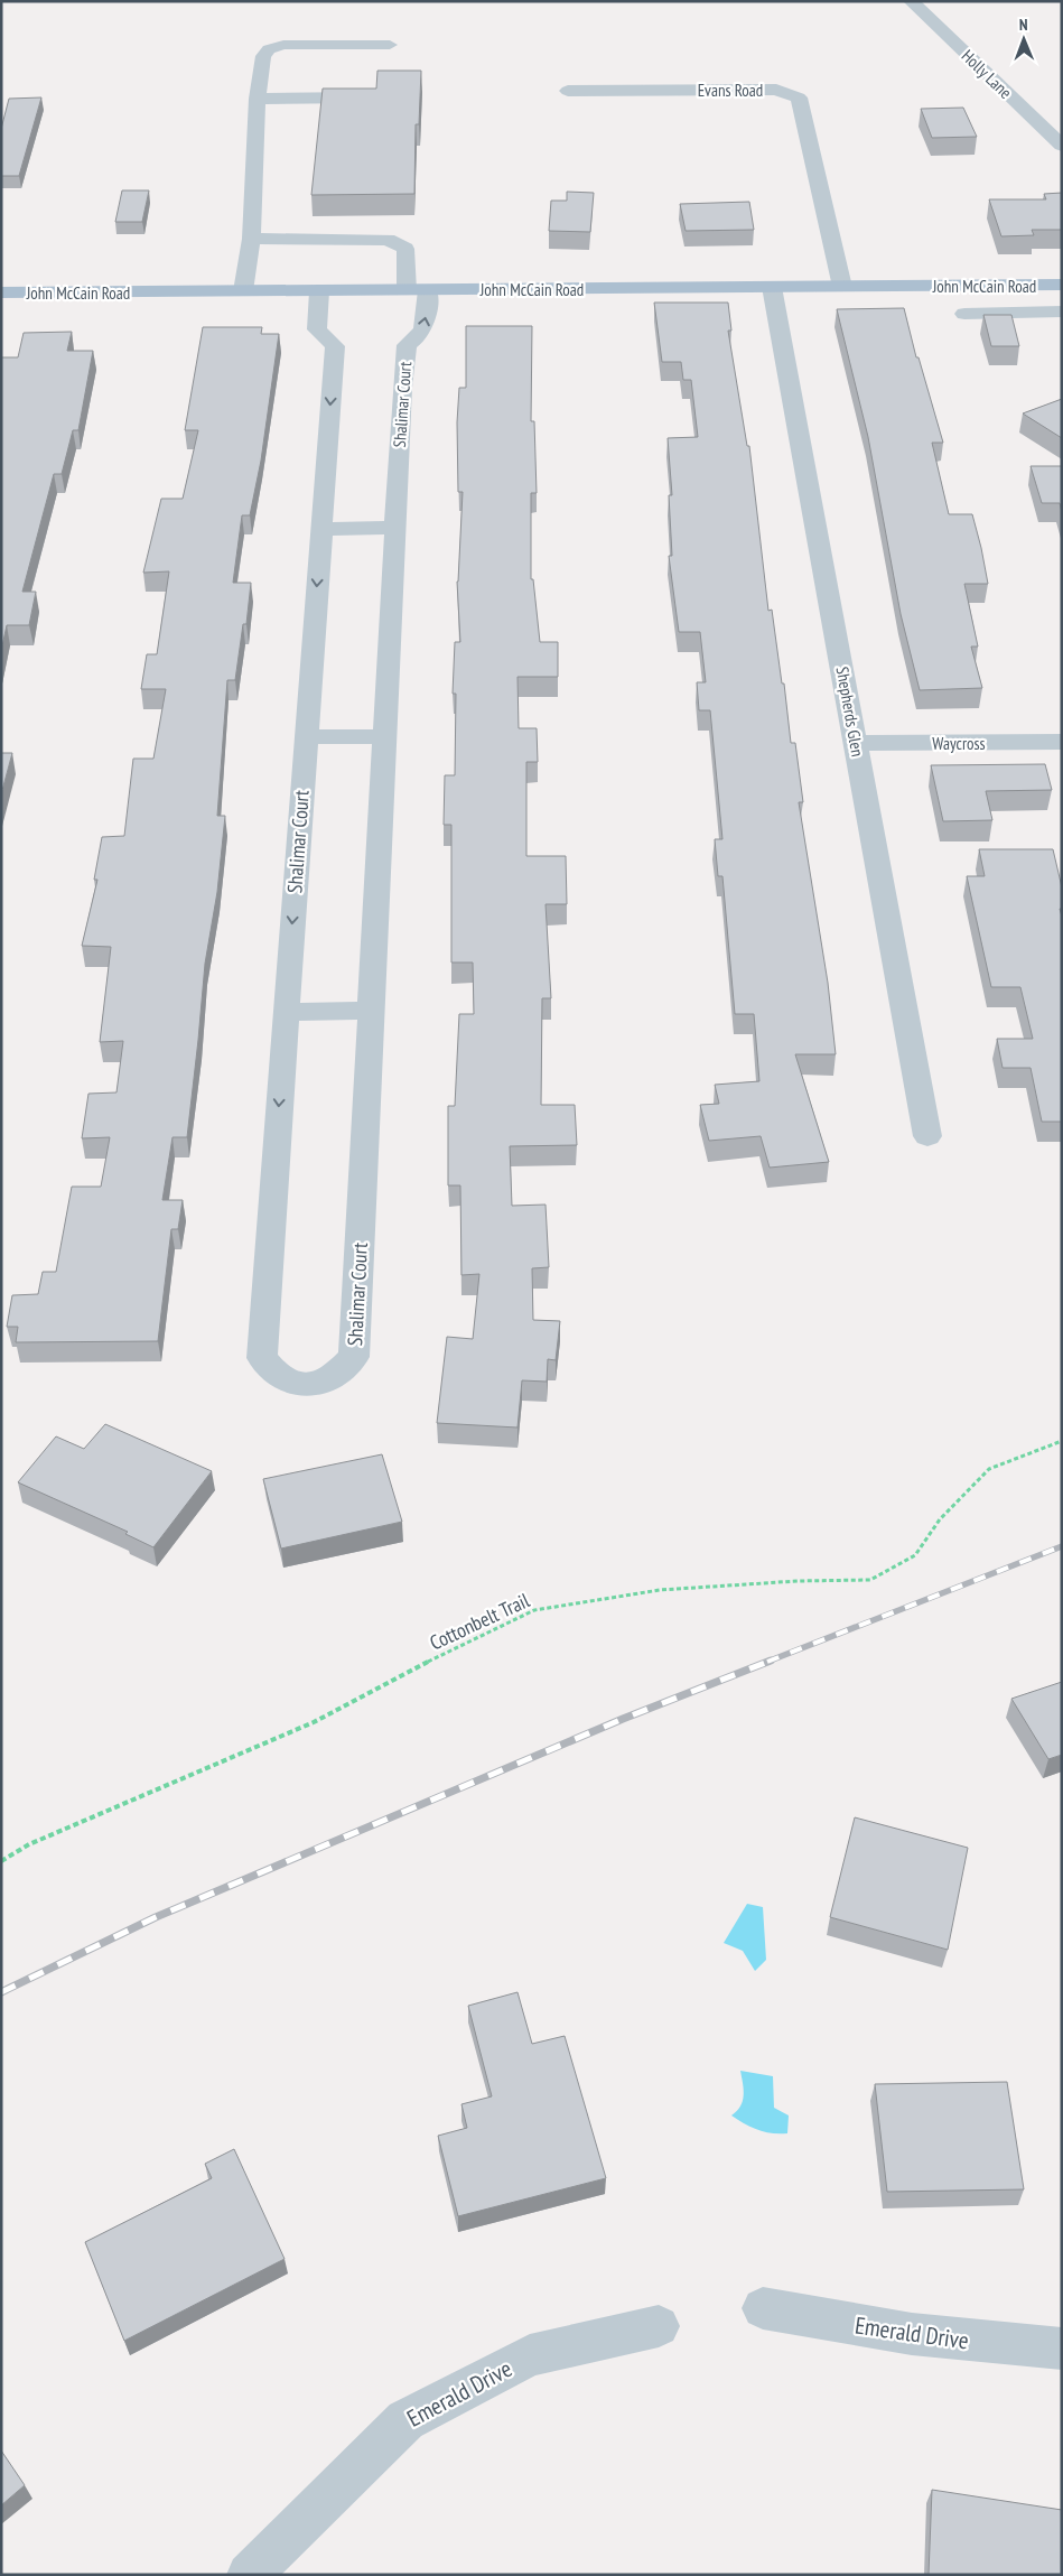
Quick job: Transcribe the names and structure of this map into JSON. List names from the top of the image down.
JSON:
{
  "streets": {
    "main road": ["John McCain Road"],
    "street": [
      "Holly Lane",
      "Evans Road",
      "Shalimar Court",
      "Shepherds Glen",
      "Waycross",
      "Emerald Drive"
    ],
    "path": ["Cottonbelt Trail"]
  },
  "crossings": [
    ["Evans Road", "John McCain Road"],
    ["John McCain Road", "Shalimar Court"],
    ["John McCain Road", "Shepherds Glen"],
    ["Shepherds Glen", "Waycross"]
  ],
  "north": "top"
}
